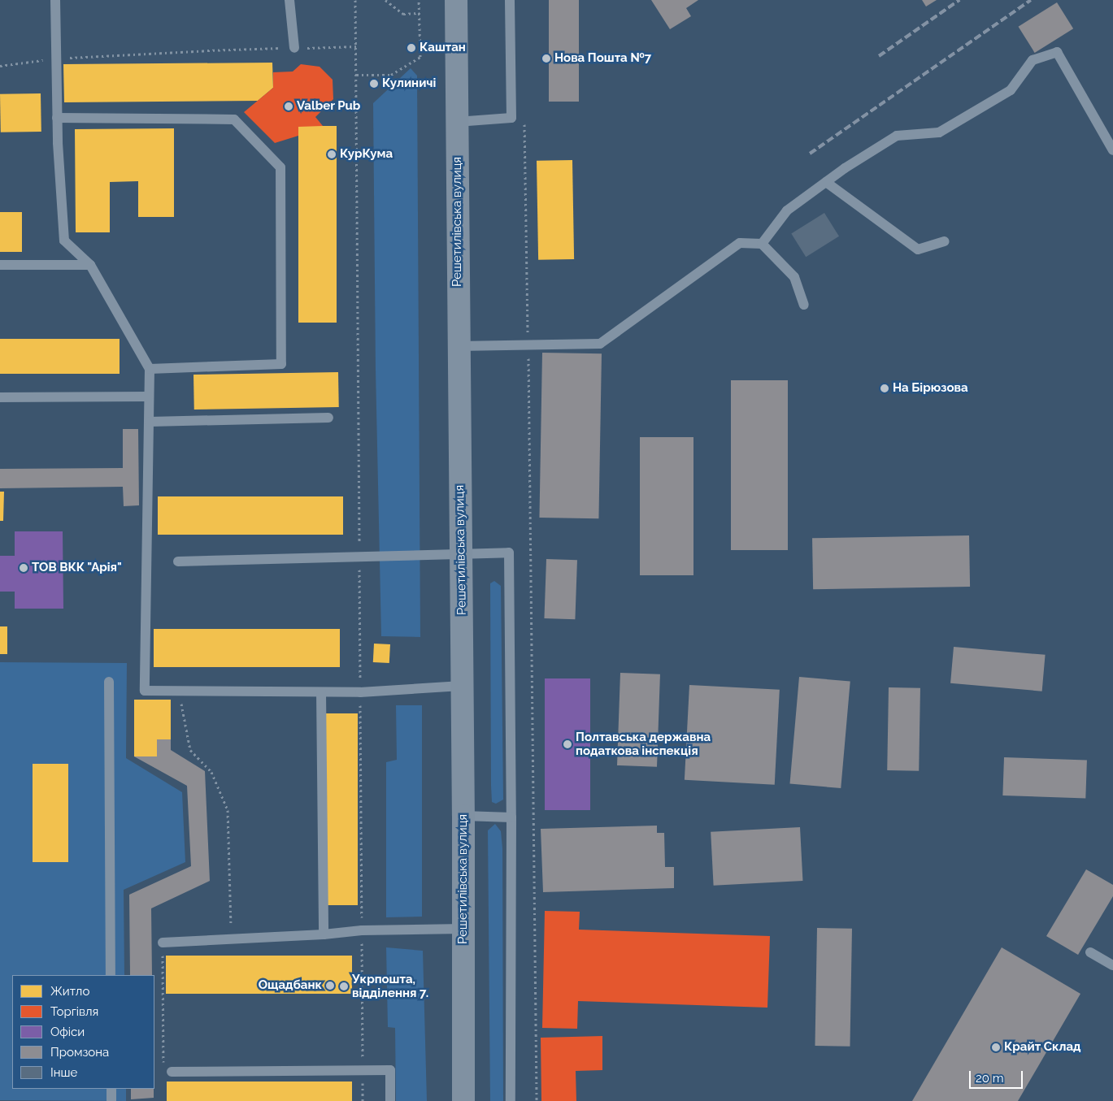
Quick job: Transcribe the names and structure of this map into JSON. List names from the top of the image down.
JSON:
{
  "streets": {
    "main road": ["Решетилівська вулиця"]
  },
  "places": [
    "Каштан",
    "Нова Пошта №7",
    "Кулиничі",
    "Valber Pub",
    "КурКума",
    "На Бірюзова",
    "ТОВ ВКК \"Арія\"",
    "Полтавська державна податкова інспекція",
    "Ощадбанк",
    "Укрпошта, відділення 7.",
    "Крайт Склад"
  ],
  "legend": [
    "Житло",
    "Торгівля",
    "Офіси",
    "Промзона",
    "Інше"
  ],
  "scale_bar": "20 m"
}
